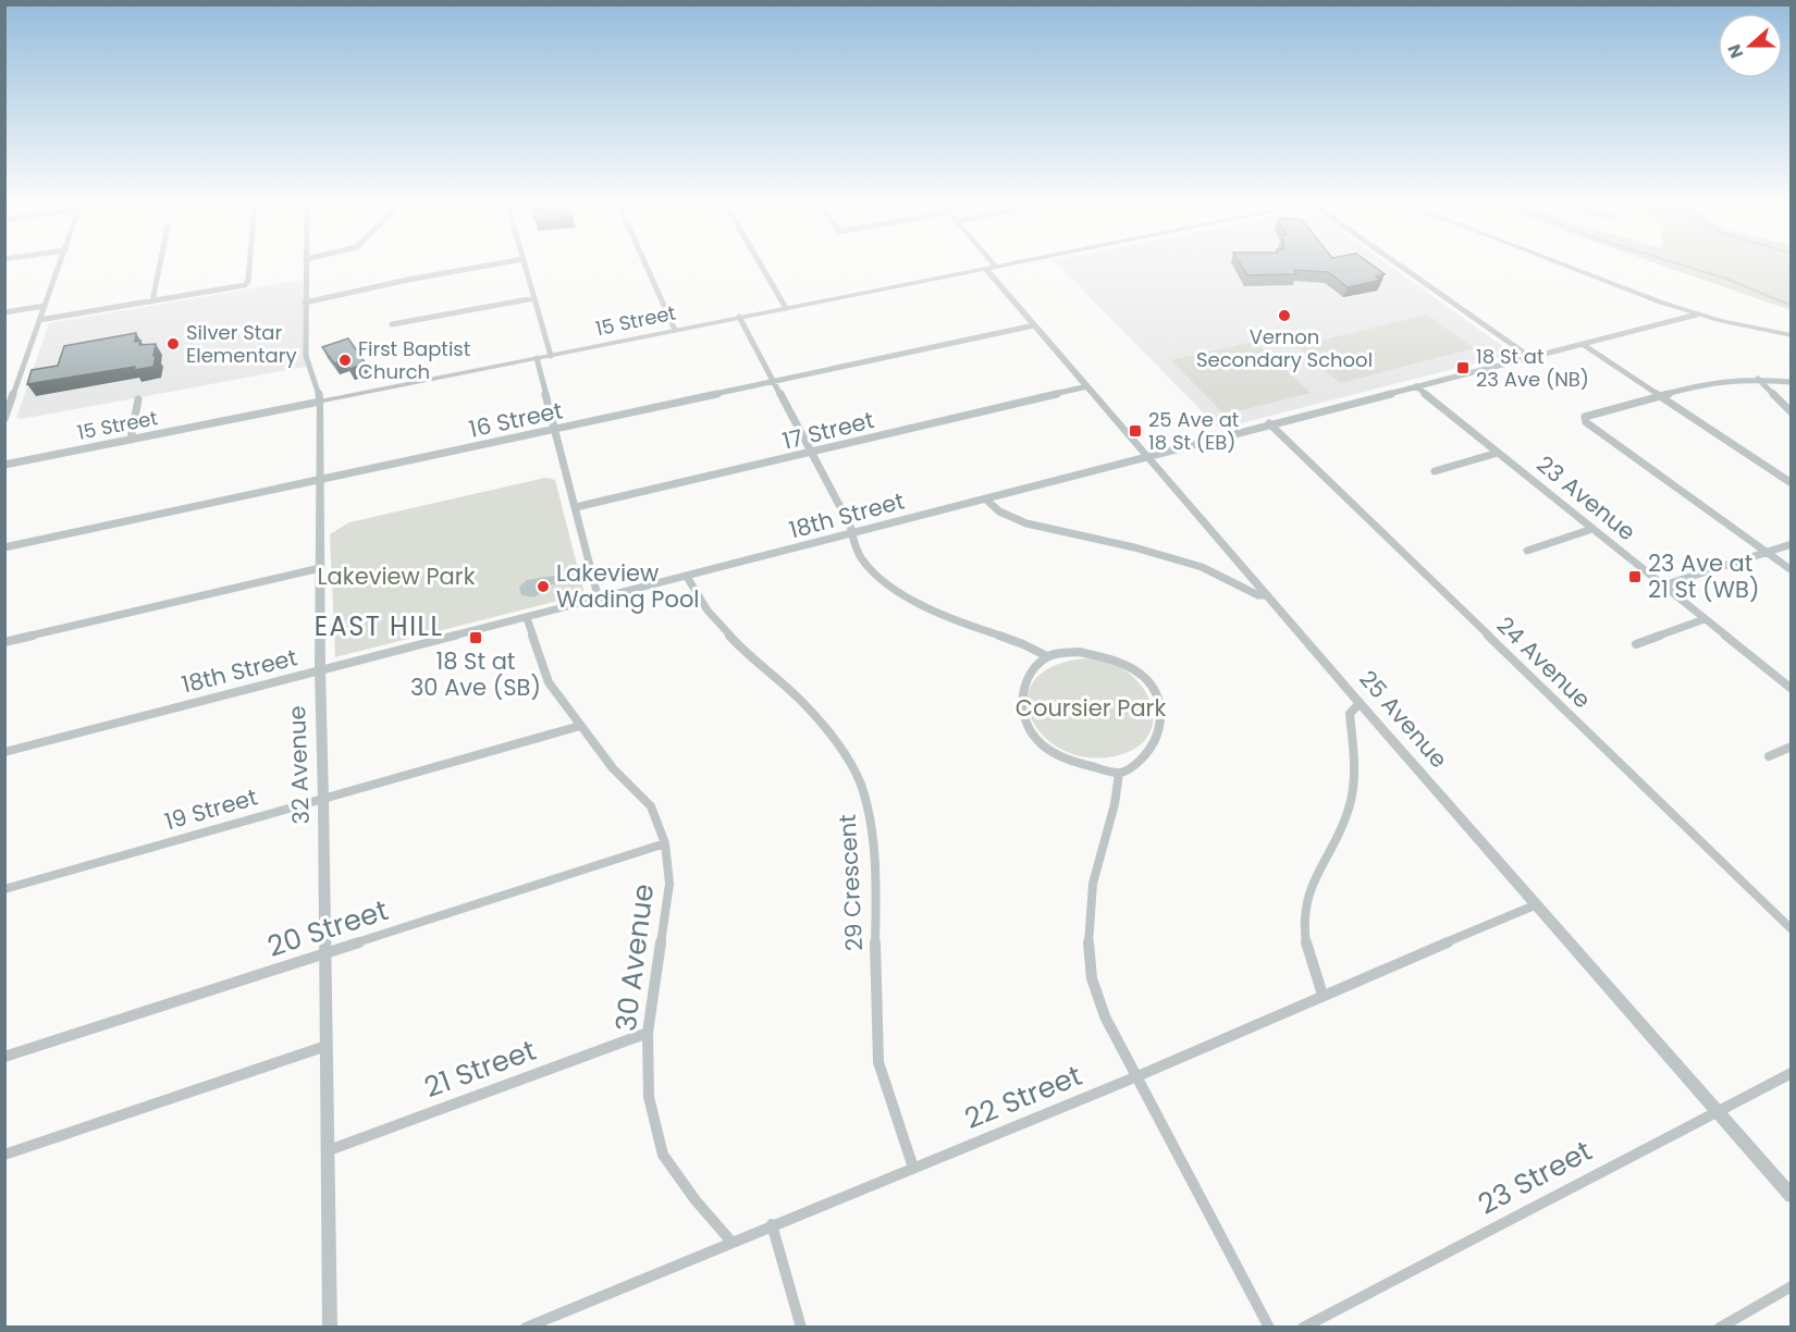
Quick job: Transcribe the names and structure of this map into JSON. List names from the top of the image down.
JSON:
{
  "streets": {
    "street": [
      "15 Street",
      "16 Street",
      "17 Street",
      "23 Avenue",
      "18th Street",
      "24 Avenue",
      "25 Avenue",
      "32 Avenue",
      "19 Street",
      "29 Crescent",
      "20 Street",
      "30 Avenue",
      "21 Street",
      "22 Street",
      "23 Street"
    ]
  },
  "crossings": [
    ["15 Street", "25 Avenue"],
    ["15 Street", "32 Avenue"],
    ["16 Street", "25 Avenue"],
    ["16 Street", "32 Avenue"],
    ["17 Street", "25 Avenue"],
    ["23 Avenue", "18th Street"],
    ["18th Street", "24 Avenue"],
    ["18th Street", "25 Avenue"],
    ["18th Street", "32 Avenue"],
    ["18th Street", "29 Crescent"],
    ["18th Street", "30 Avenue"],
    ["25 Avenue", "22 Street"],
    ["25 Avenue", "23 Street"],
    ["32 Avenue", "19 Street"],
    ["32 Avenue", "20 Street"],
    ["32 Avenue", "21 Street"],
    ["19 Street", "30 Avenue"],
    ["29 Crescent", "22 Street"],
    ["20 Street", "30 Avenue"],
    ["30 Avenue", "21 Street"],
    ["30 Avenue", "22 Street"]
  ],
  "districts": ["EAST HILL"],
  "parks": ["Lakeview Park", "Coursier Park"],
  "places": {
    "other": [
      "Vernon Secondary School",
      "Silver Star Elementary",
      "First Baptist Church",
      "Lakeview Wading Pool"
    ],
    "transit": [
      "18 St at 23 Ave (NB)",
      "25 Ave at 18 St (EB)",
      "23 Ave at 21 St (WB)",
      "18 St at 30 Ave (SB)"
    ]
  },
  "north": "left"
}
